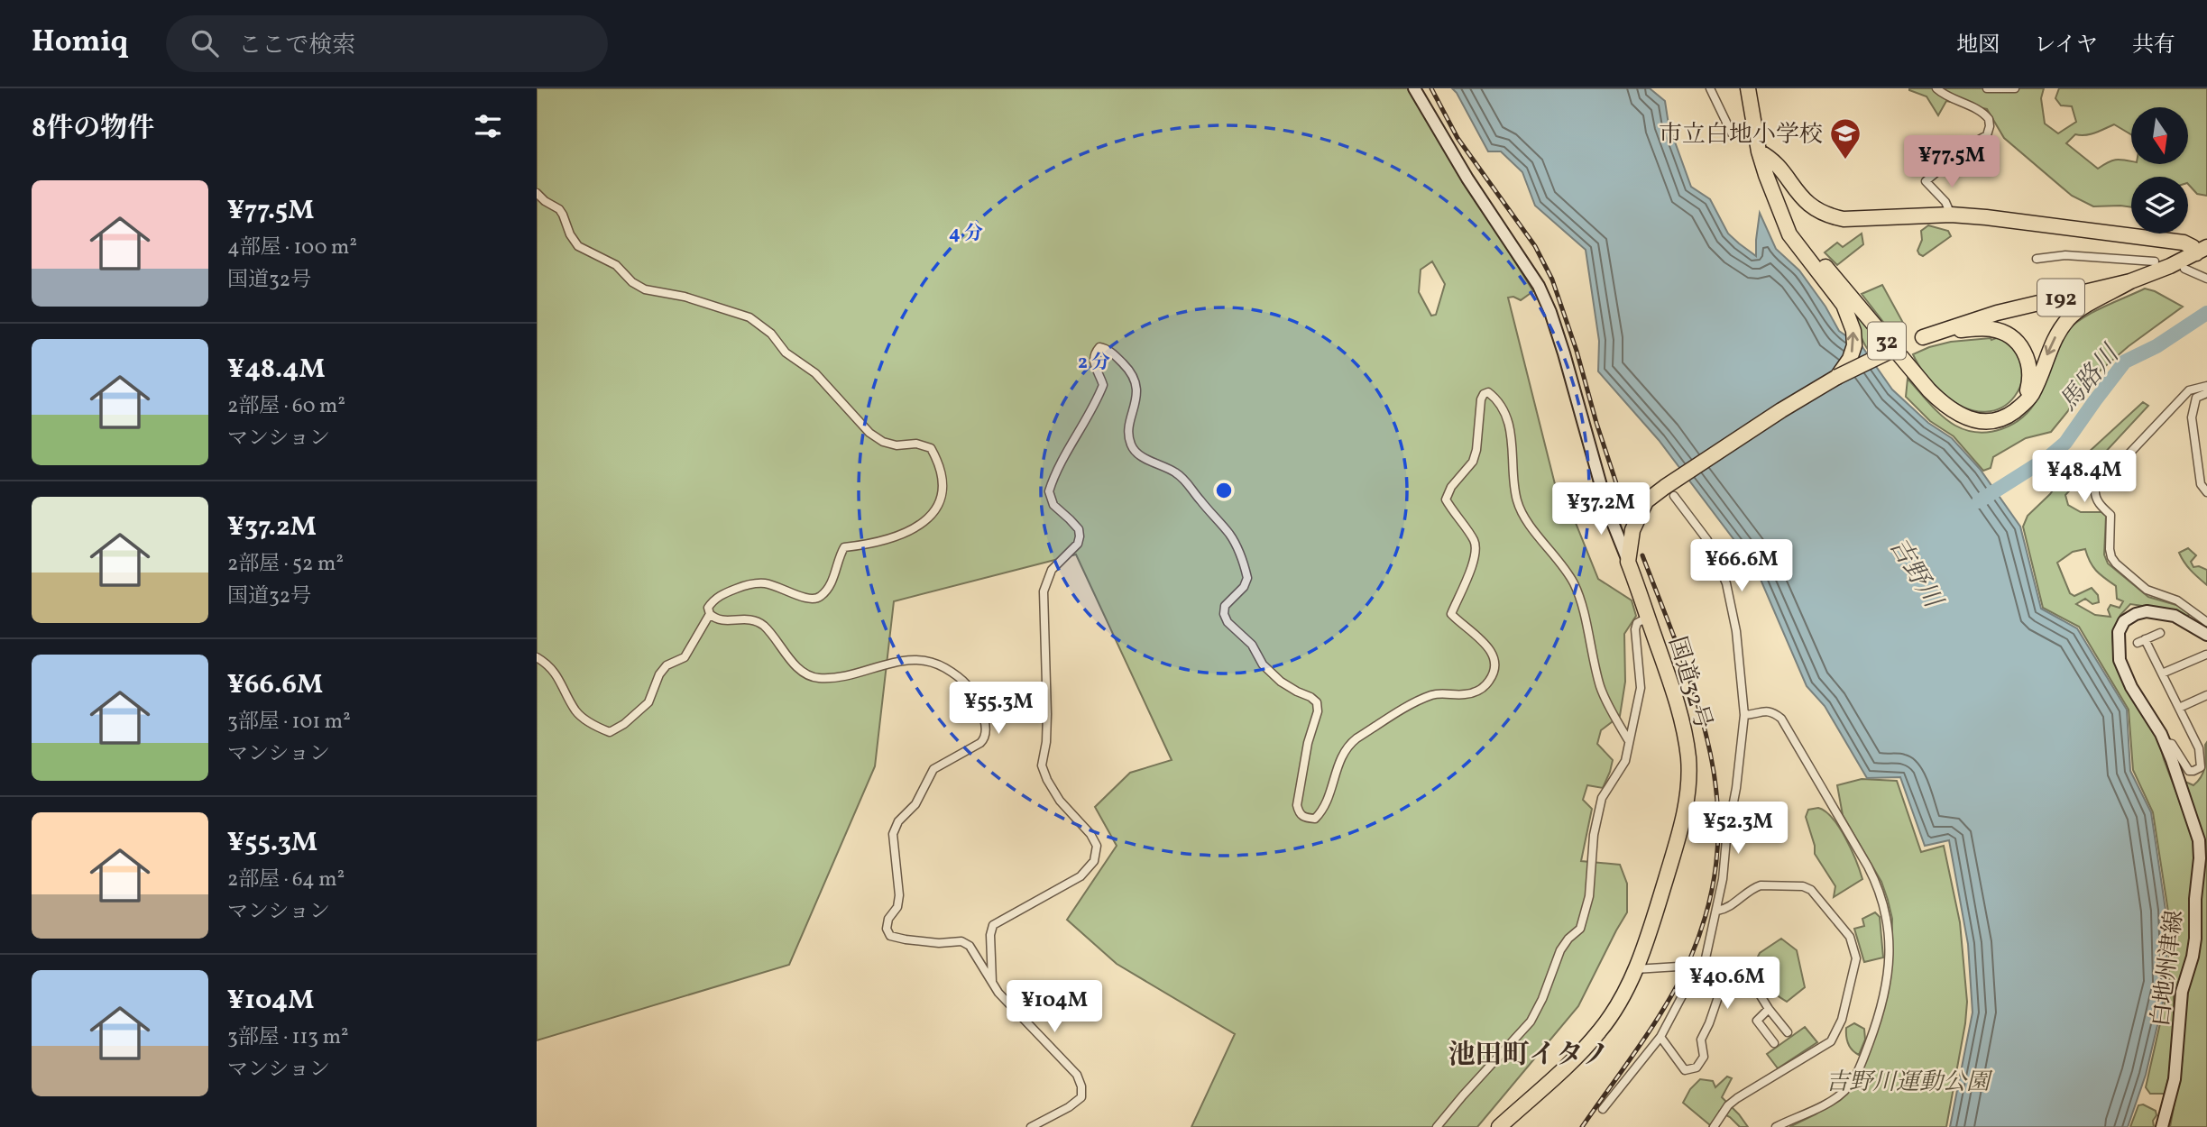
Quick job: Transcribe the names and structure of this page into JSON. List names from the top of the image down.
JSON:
{
  "streets": {
    "highway": ["192", "32", "国道32号"],
    "main road": ["白地州津線"]
  },
  "crossings": [
    ["192", "国道32号"]
  ],
  "districts": ["池田町イタノ"],
  "water": ["馬路川", "吉野川"],
  "parks": ["吉野川運動公園"],
  "places": {
    "school or university": ["市立白地小学校"]
  },
  "north": "bottom",
  "page": {
    "header": "Homiq",
    "search": "ここで検索",
    "nav": ["地図", "レイヤ", "共有"],
    "heading": "8件の物件",
    "price": [
      "¥77.5M",
      "¥48.4M",
      "¥37.2M",
      "¥66.6M",
      "¥55.3M",
      "¥52.3M",
      "¥40.6M",
      "¥104M"
    ],
    "list": [
      {
        "name": "¥77.5M",
        "note": "4部屋 · 100 m² · 国道32号"
      },
      {
        "name": "¥48.4M",
        "note": "2部屋 · 60 m² · マンション"
      },
      {
        "name": "¥37.2M",
        "note": "2部屋 · 52 m² · 国道32号"
      },
      {
        "name": "¥66.6M",
        "note": "3部屋 · 101 m² · マンション"
      },
      {
        "name": "¥55.3M",
        "note": "2部屋 · 64 m² · マンション"
      },
      {
        "name": "¥104M",
        "note": "3部屋 · 113 m² · マンション"
      }
    ]
  },
  "rings": ["4 分", "2 分"]
}
